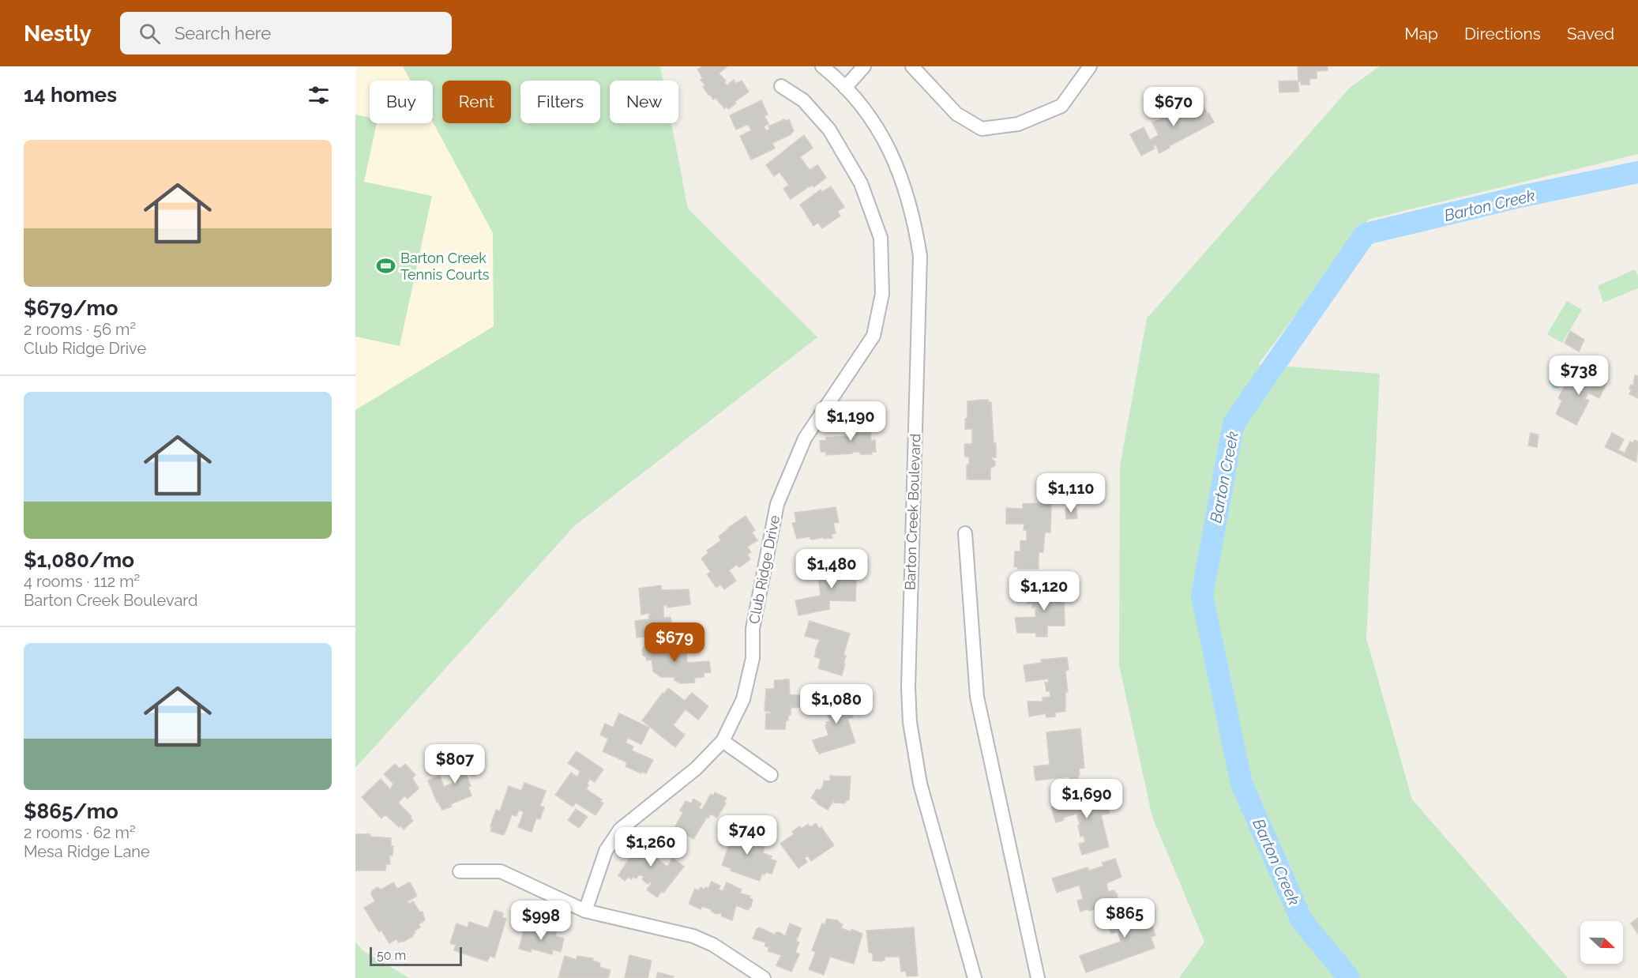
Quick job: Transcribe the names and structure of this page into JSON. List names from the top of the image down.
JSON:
{
  "streets": {
    "street": ["Barton Creek Boulevard", "Club Ridge Drive"]
  },
  "water": ["Barton Creek"],
  "places": {
    "sports": ["Barton Creek Tennis Courts"]
  },
  "scale_bar": "50 m",
  "north": "right",
  "page": {
    "header": "Nestly",
    "search": "Search here",
    "nav": ["Map", "Directions", "Saved"],
    "heading": "14 homes",
    "chip": [
      "Buy",
      "Rent",
      "Filters",
      "New"
    ],
    "price": [
      "$670",
      "$738",
      "$1,190",
      "$1,110",
      "$1,480",
      "$1,120",
      "$679",
      "$1,080",
      "$807",
      "$1,690",
      "$740",
      "$1,260",
      "$865",
      "$998"
    ],
    "list": [
      {
        "name": "$679/mo",
        "note": "2 rooms · 56 m² · Club Ridge Drive"
      },
      {
        "name": "$1,080/mo",
        "note": "4 rooms · 112 m² · Barton Creek Boulevard"
      },
      {
        "name": "$865/mo",
        "note": "2 rooms · 62 m² · Mesa Ridge Lane"
      }
    ],
    "scale": "50 m"
  }
}
